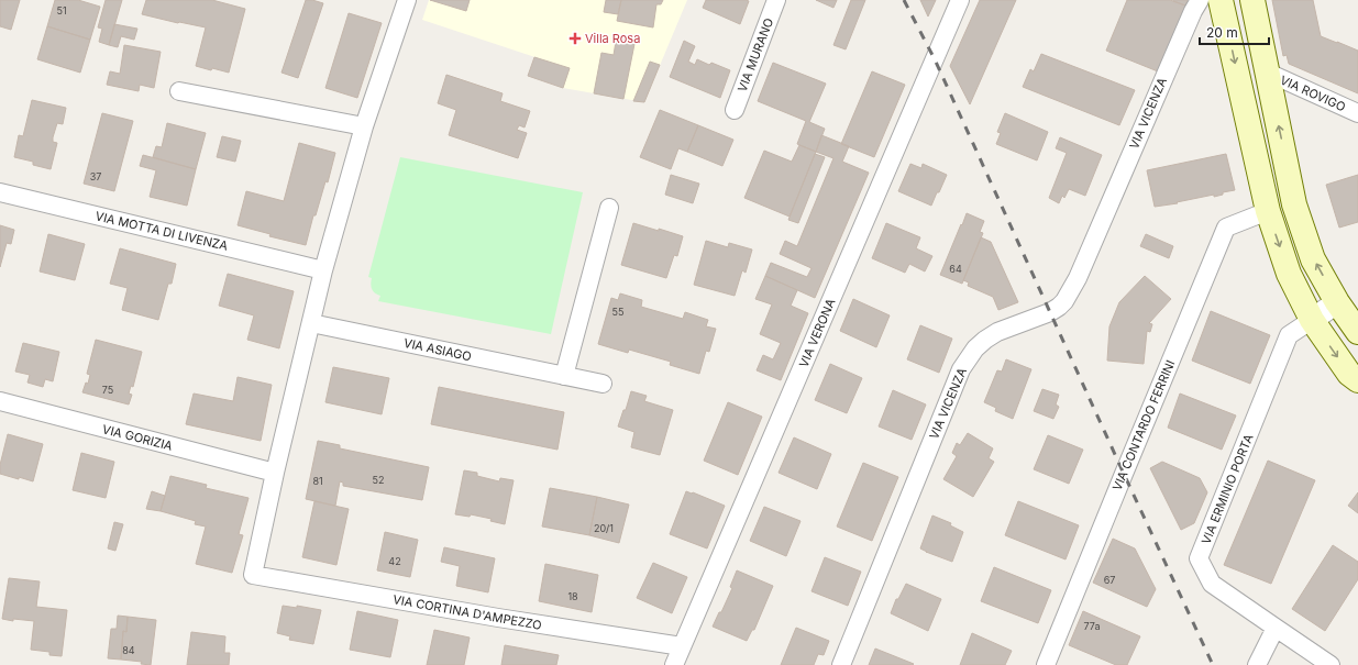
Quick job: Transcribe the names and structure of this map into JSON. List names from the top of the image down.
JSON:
{
  "streets": {
    "street": [
      "VIA MURANO",
      "VIA ROVIGO",
      "VIA VICENZA",
      "VIA MOTTA DI LIVENZA",
      "VIA VERONA",
      "VIA ASIAGO",
      "VIA CONTARDO FERRINI",
      "VIA GORIZIA",
      "VIA ERMINIO PORTA",
      "VIA CORTINA D'AMPEZZO"
    ]
  },
  "crossings": [
    ["VIA VERONA", "VIA CORTINA D'AMPEZZO"],
    ["VIA GORIZIA", "VIA CORTINA D'AMPEZZO"]
  ],
  "places": {
    "health": ["Villa Rosa"]
  },
  "house_numbers": [
    "51",
    "37",
    "64",
    "55",
    "75",
    "52",
    "81",
    "20/1",
    "42",
    "67",
    "18",
    "77a",
    "84"
  ],
  "scale_bar": "20 m"
}
